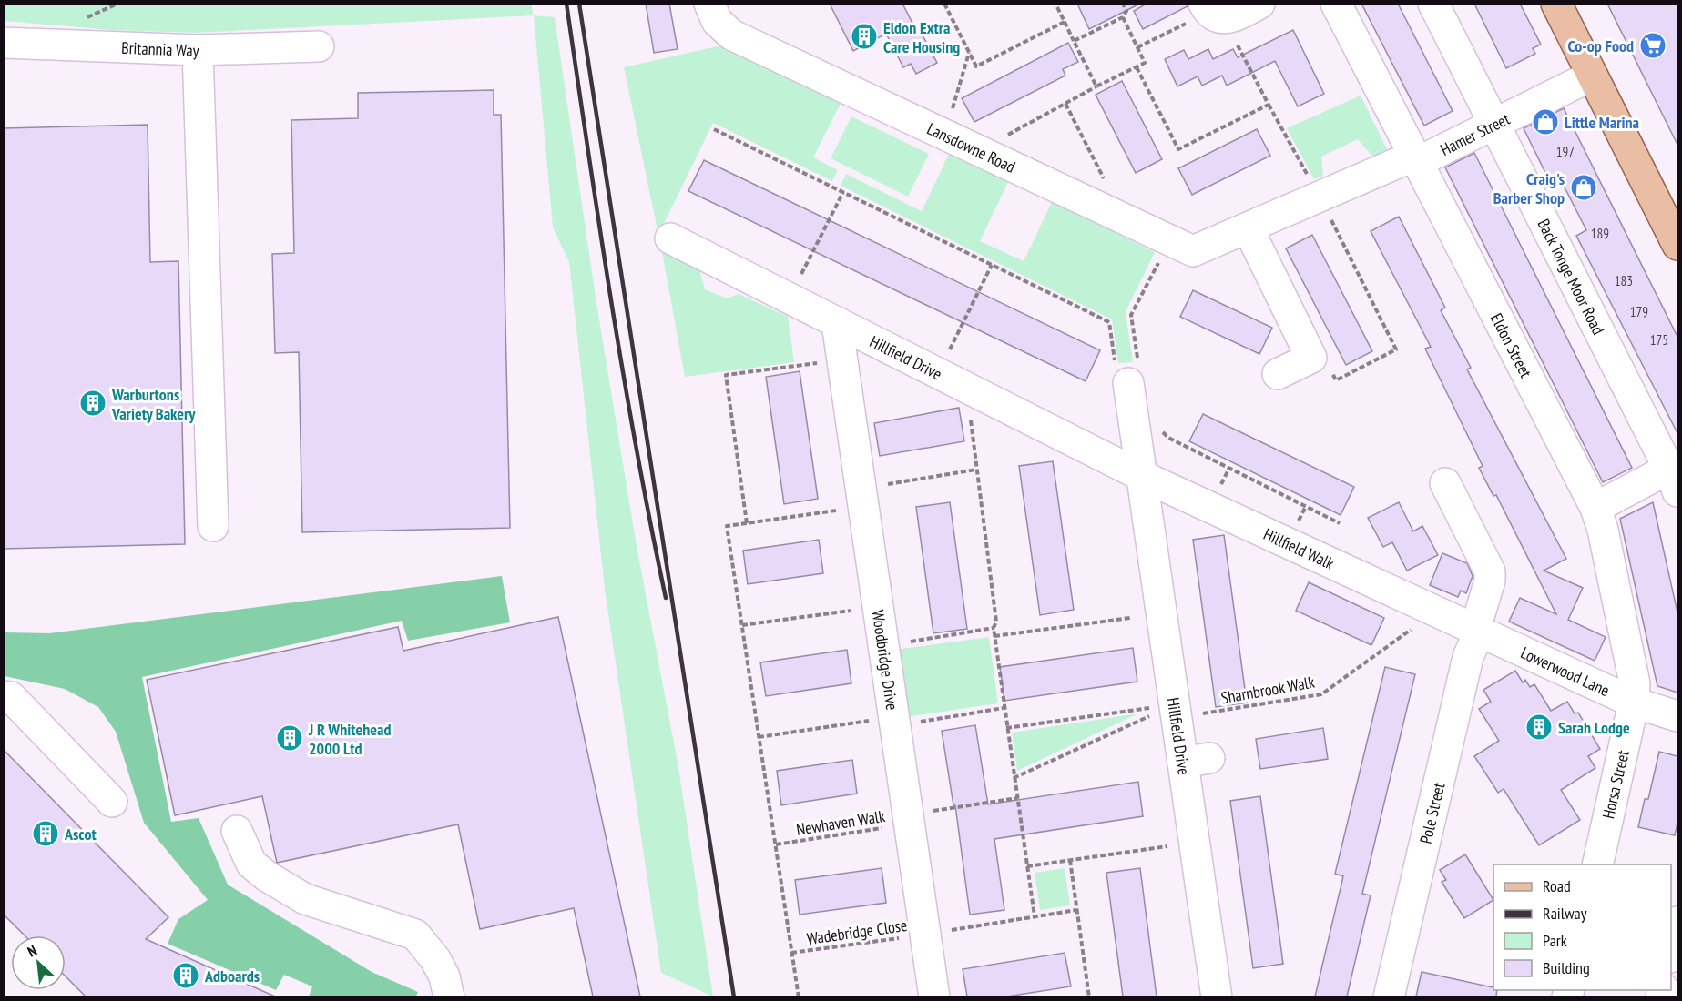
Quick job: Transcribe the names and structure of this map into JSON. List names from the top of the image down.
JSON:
{
  "streets": {
    "street": [
      "Britannia Way",
      "Hamer Street",
      "Lansdowne Road",
      "Back Tonge Moor Road",
      "Eldon Street",
      "Hillfield Drive",
      "Hillfield Walk",
      "Woodbridge Drive",
      "Lowerwood Lane",
      "Horsa Street",
      "Pole Street"
    ],
    "path": ["Sharnbrook Walk", "Newhaven Walk", "Wadebridge Close"]
  },
  "crossings": [
    ["Hamer Street", "Lansdowne Road"],
    ["Hamer Street", "Back Tonge Moor Road"],
    ["Hamer Street", "Eldon Street"],
    ["Lansdowne Road", "Eldon Street"],
    ["Eldon Street", "Lowerwood Lane"],
    ["Eldon Street", "Horsa Street"],
    ["Hillfield Drive", "Hillfield Walk"],
    ["Hillfield Drive", "Woodbridge Drive"],
    ["Hillfield Drive", "Sharnbrook Walk"],
    ["Hillfield Walk", "Lowerwood Lane"],
    ["Hillfield Walk", "Sharnbrook Walk"],
    ["Hillfield Walk", "Pole Street"],
    ["Woodbridge Drive", "Newhaven Walk"],
    ["Woodbridge Drive", "Wadebridge Close"],
    ["Lowerwood Lane", "Sharnbrook Walk"],
    ["Lowerwood Lane", "Horsa Street"],
    ["Lowerwood Lane", "Pole Street"],
    ["Sharnbrook Walk", "Pole Street"]
  ],
  "places": {
    "building": [
      "Eldon Extra Care Housing",
      "Warburtons Variety Bakery",
      "Sarah Lodge",
      "J R Whitehead 2000 Ltd",
      "Ascot",
      "Adboards"
    ],
    "supermarket": ["Co-op Food"],
    "shop": ["Little Marina", "Craig's Barber Shop"]
  },
  "house_numbers": [
    "197",
    "189",
    "183",
    "179",
    "175"
  ],
  "legend": [
    "Road",
    "Railway",
    "Park",
    "Building"
  ],
  "north": "top left"
}
